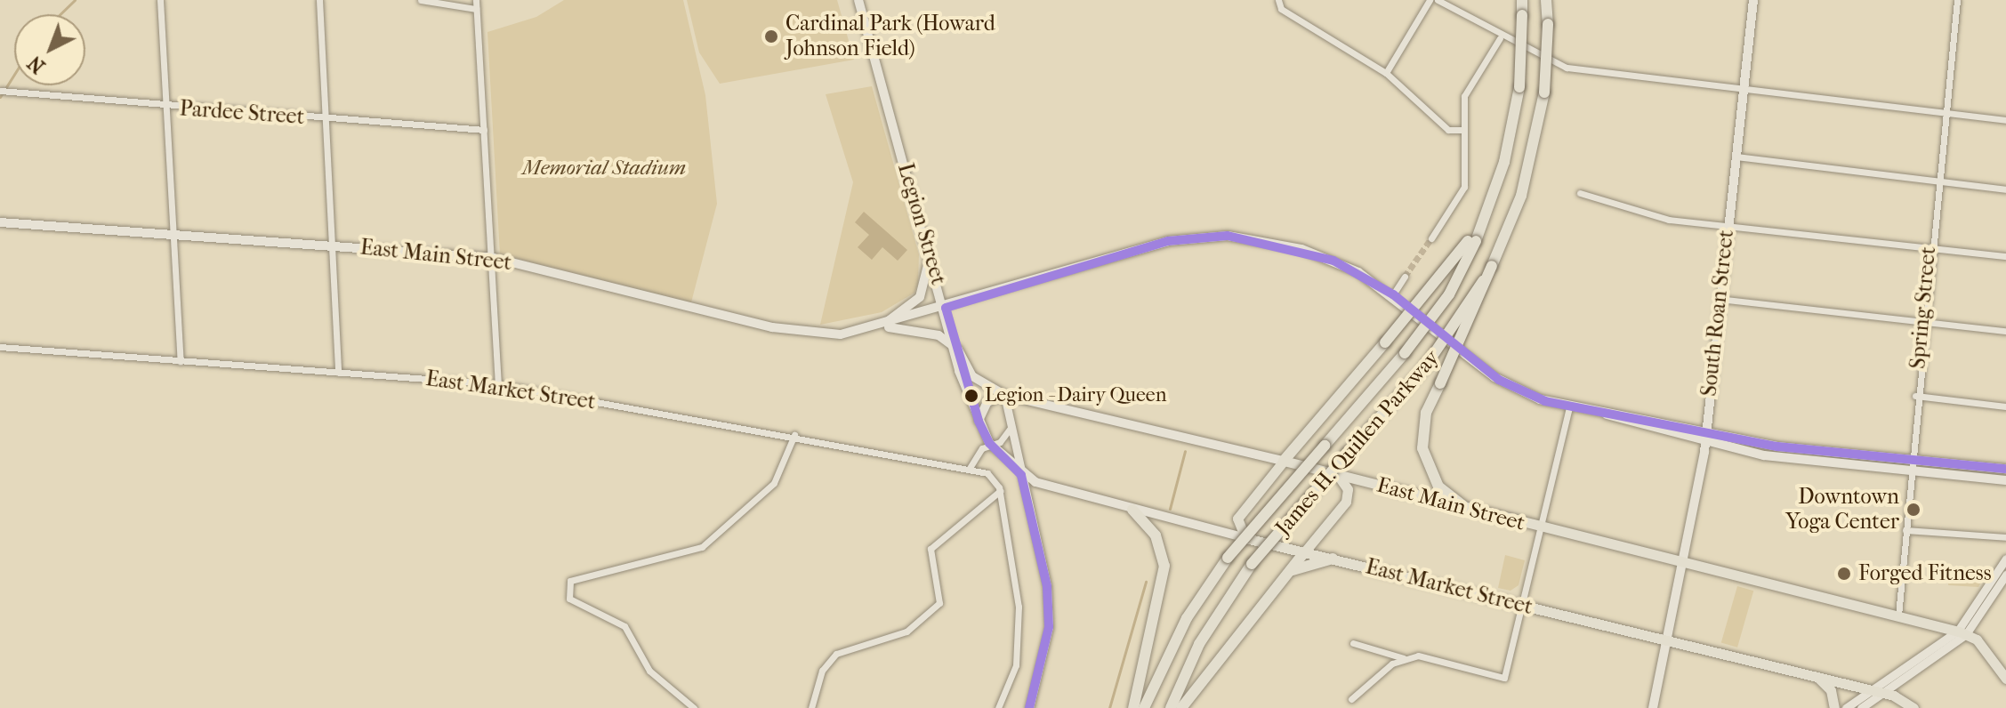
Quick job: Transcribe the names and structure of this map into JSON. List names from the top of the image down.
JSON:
{
  "streets": {
    "highway": ["James H. Quillen Parkway"],
    "main road": [
      "Legion Street",
      "East Main Street",
      "South Roan Street",
      "East Market Street"
    ],
    "street": ["Pardee Street", "Spring Street"]
  },
  "crossings": [
    ["Legion Street", "East Main Street"],
    ["Legion Street", "East Market Street"],
    ["East Main Street", "Spring Street"],
    ["East Main Street", "South Roan Street"],
    ["East Main Street", "East Market Street"],
    ["South Roan Street", "East Market Street"]
  ],
  "parks": ["Memorial Stadium"],
  "places": [
    "Cardinal Park (Howard Johnson Field)",
    "Legion - Dairy Queen",
    "Downtown Yoga Center",
    "Forged Fitness"
  ],
  "north": "bottom left"
}
